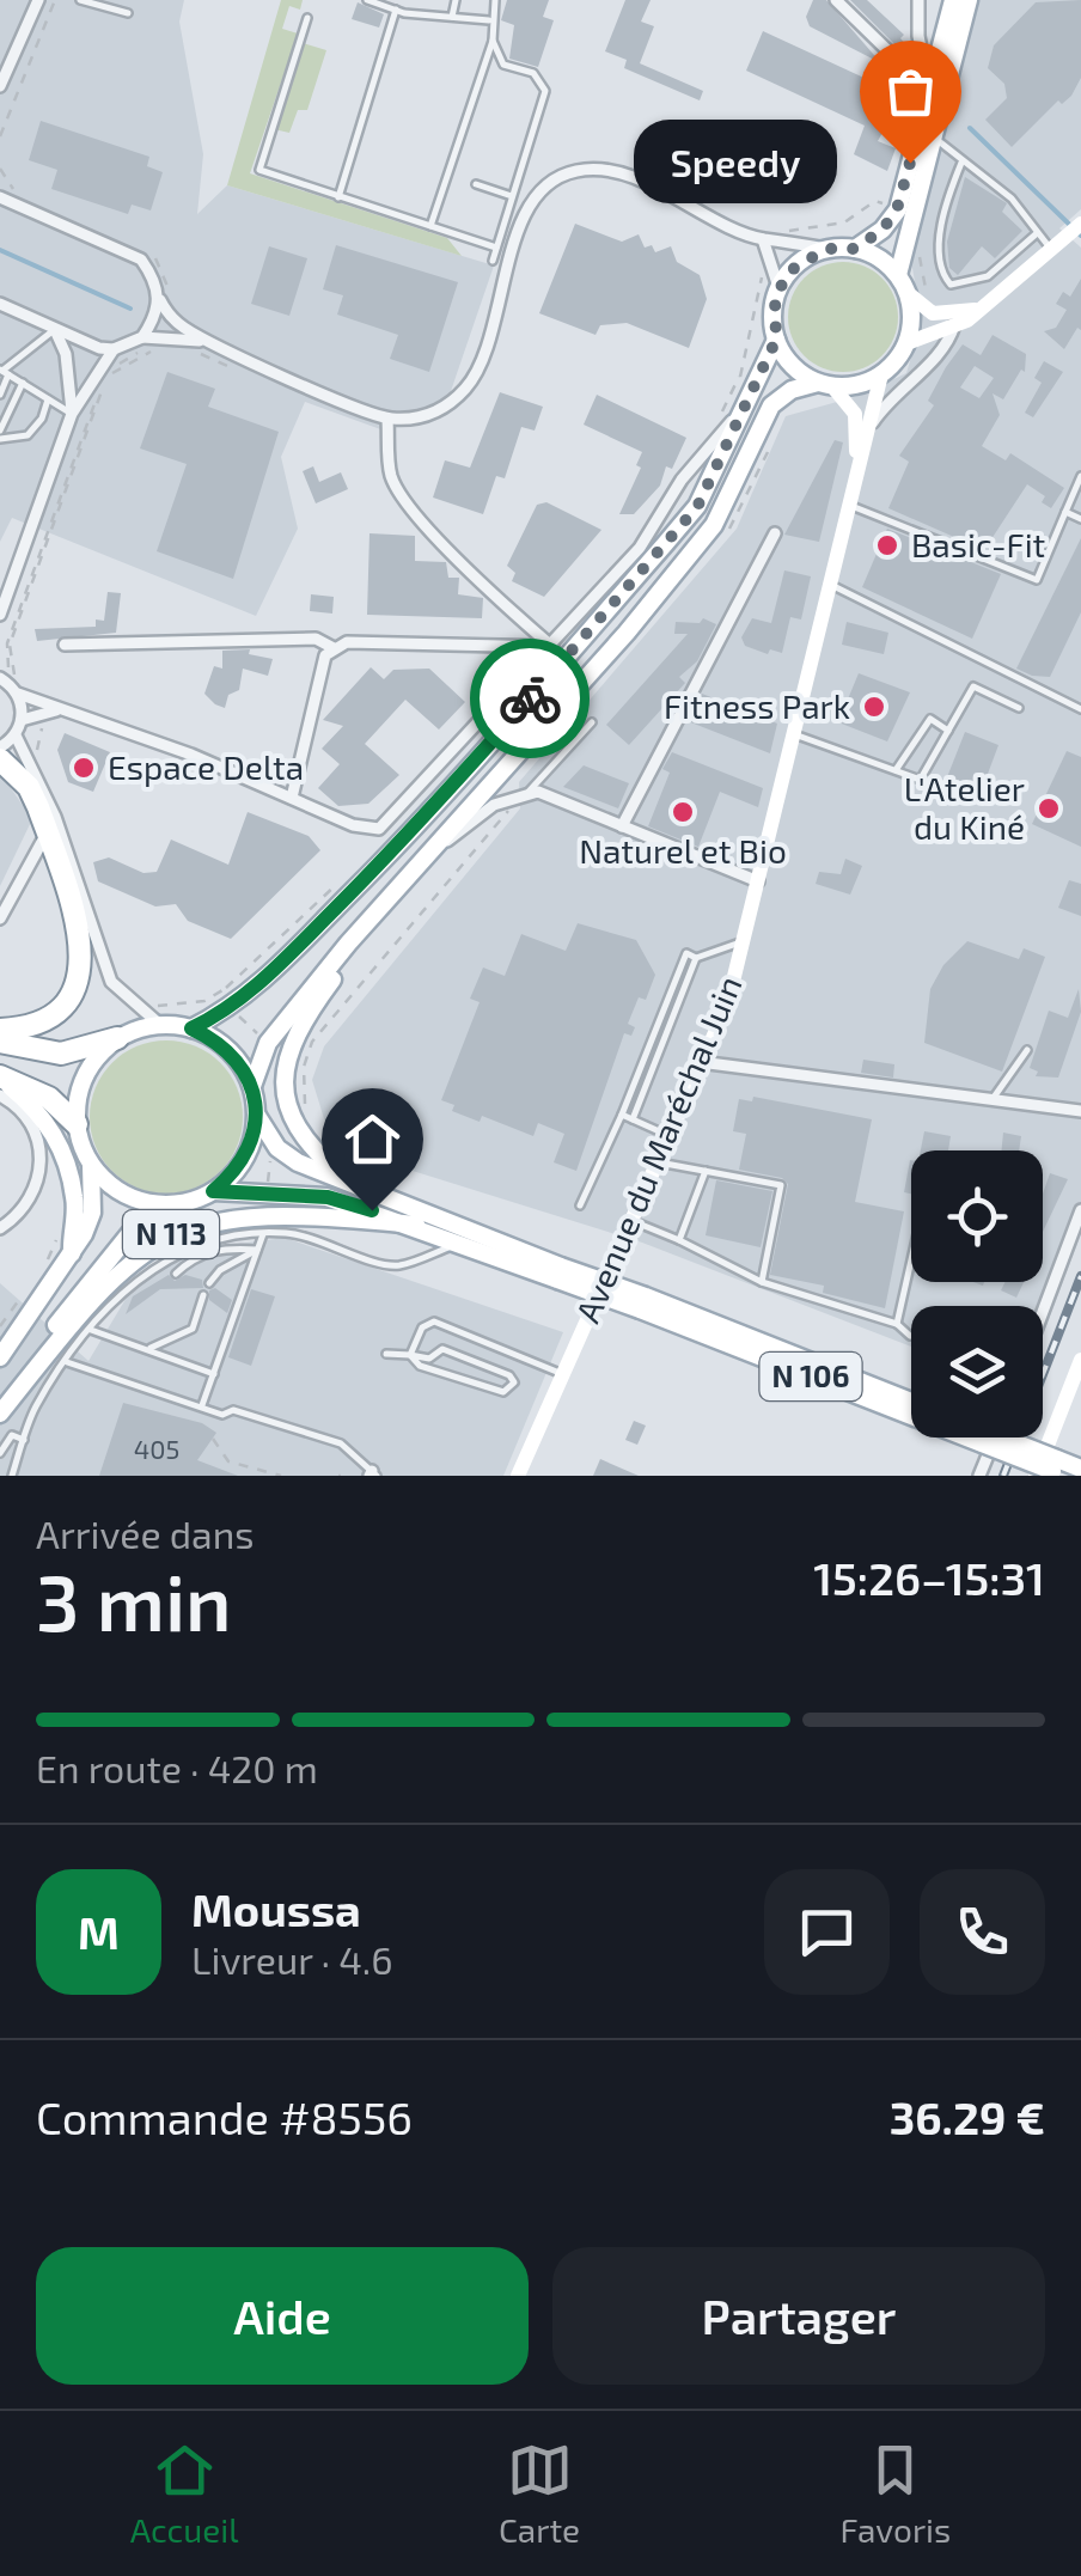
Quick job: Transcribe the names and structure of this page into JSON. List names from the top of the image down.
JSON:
{
  "streets": {
    "main road": ["N 113", "N 106"],
    "street": ["Avenue du Maréchal Juin"]
  },
  "crossings": [
    ["N 113", "N 106"]
  ],
  "places": [
    "Speedy",
    "Basic-Fit",
    "Fitness Park",
    "Espace Delta",
    "L'Atelier du Kiné",
    "Naturel et Bio"
  ],
  "house_numbers": ["405"],
  "page": {
    "bubble": "Speedy",
    "heading": ["3 min", "Arrivée dans", "15:26–15:31"],
    "panel": [
      "Moussa",
      "Livreur · 4.6",
      "Commande #8556",
      "36.29 €"
    ],
    "bar": "En route · 420 m",
    "round": "M",
    "buttons": ["Aide", "Partager"],
    "tabs": ["Accueil", "Carte", "Favoris"]
  }
}
